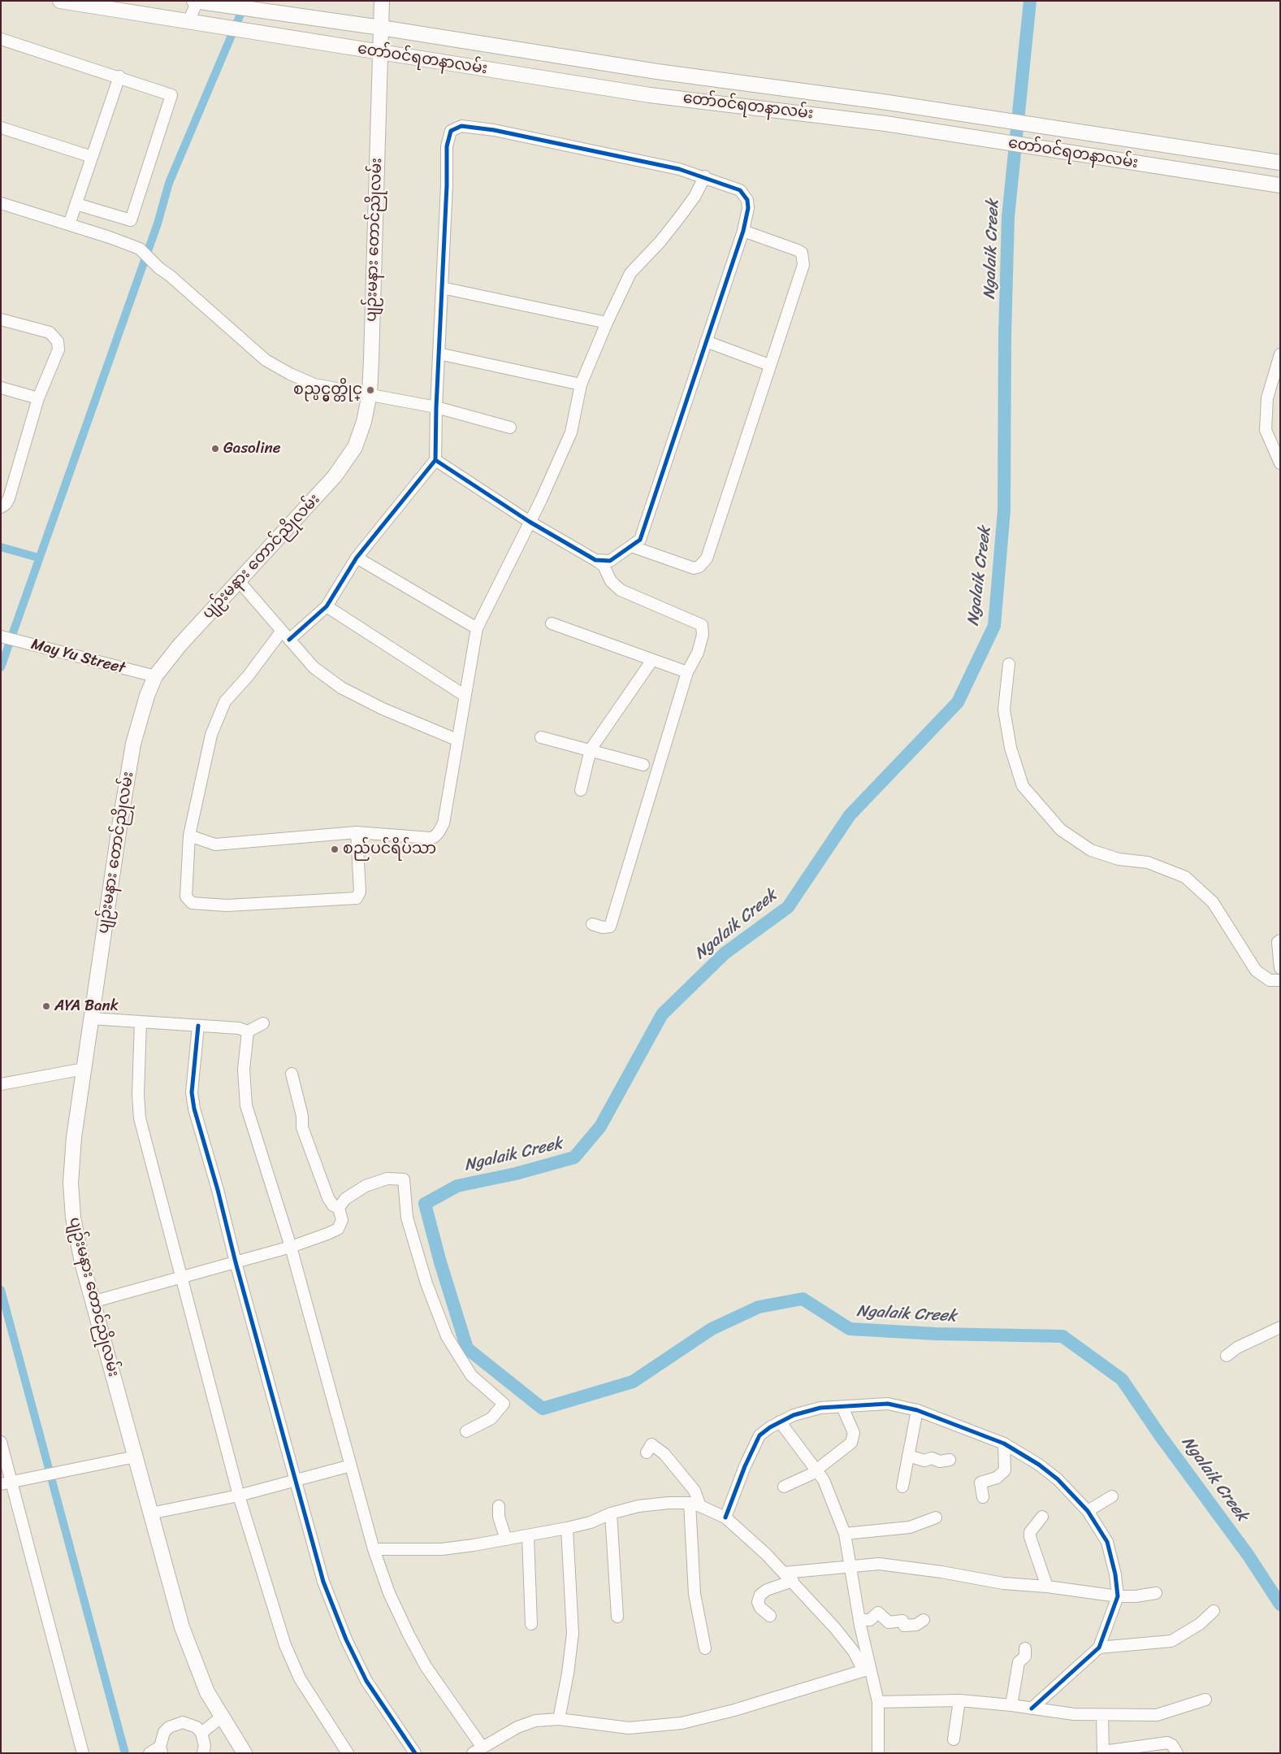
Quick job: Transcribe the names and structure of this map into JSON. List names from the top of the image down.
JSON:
{
  "streets": {
    "main road": ["တော်ဝင်ရတနာလမ်း", "ပျဉ်းမနား တောင်ညိုလမ်း"],
    "street": ["May Yu Street"]
  },
  "crossings": [
    ["တော်ဝင်ရတနာလမ်း", "ပျဉ်းမနား တောင်ညိုလမ်း"],
    ["ပျဉ်းမနား တောင်ညိုလမ်း", "May Yu Street"]
  ],
  "water": ["Ngalaik Creek"],
  "places": [
    "စည္ပင္မွတ္တိုင္",
    "Gasoline",
    "စည်ပင်ရိပ်သာ",
    "AYA Bank"
  ]
}
